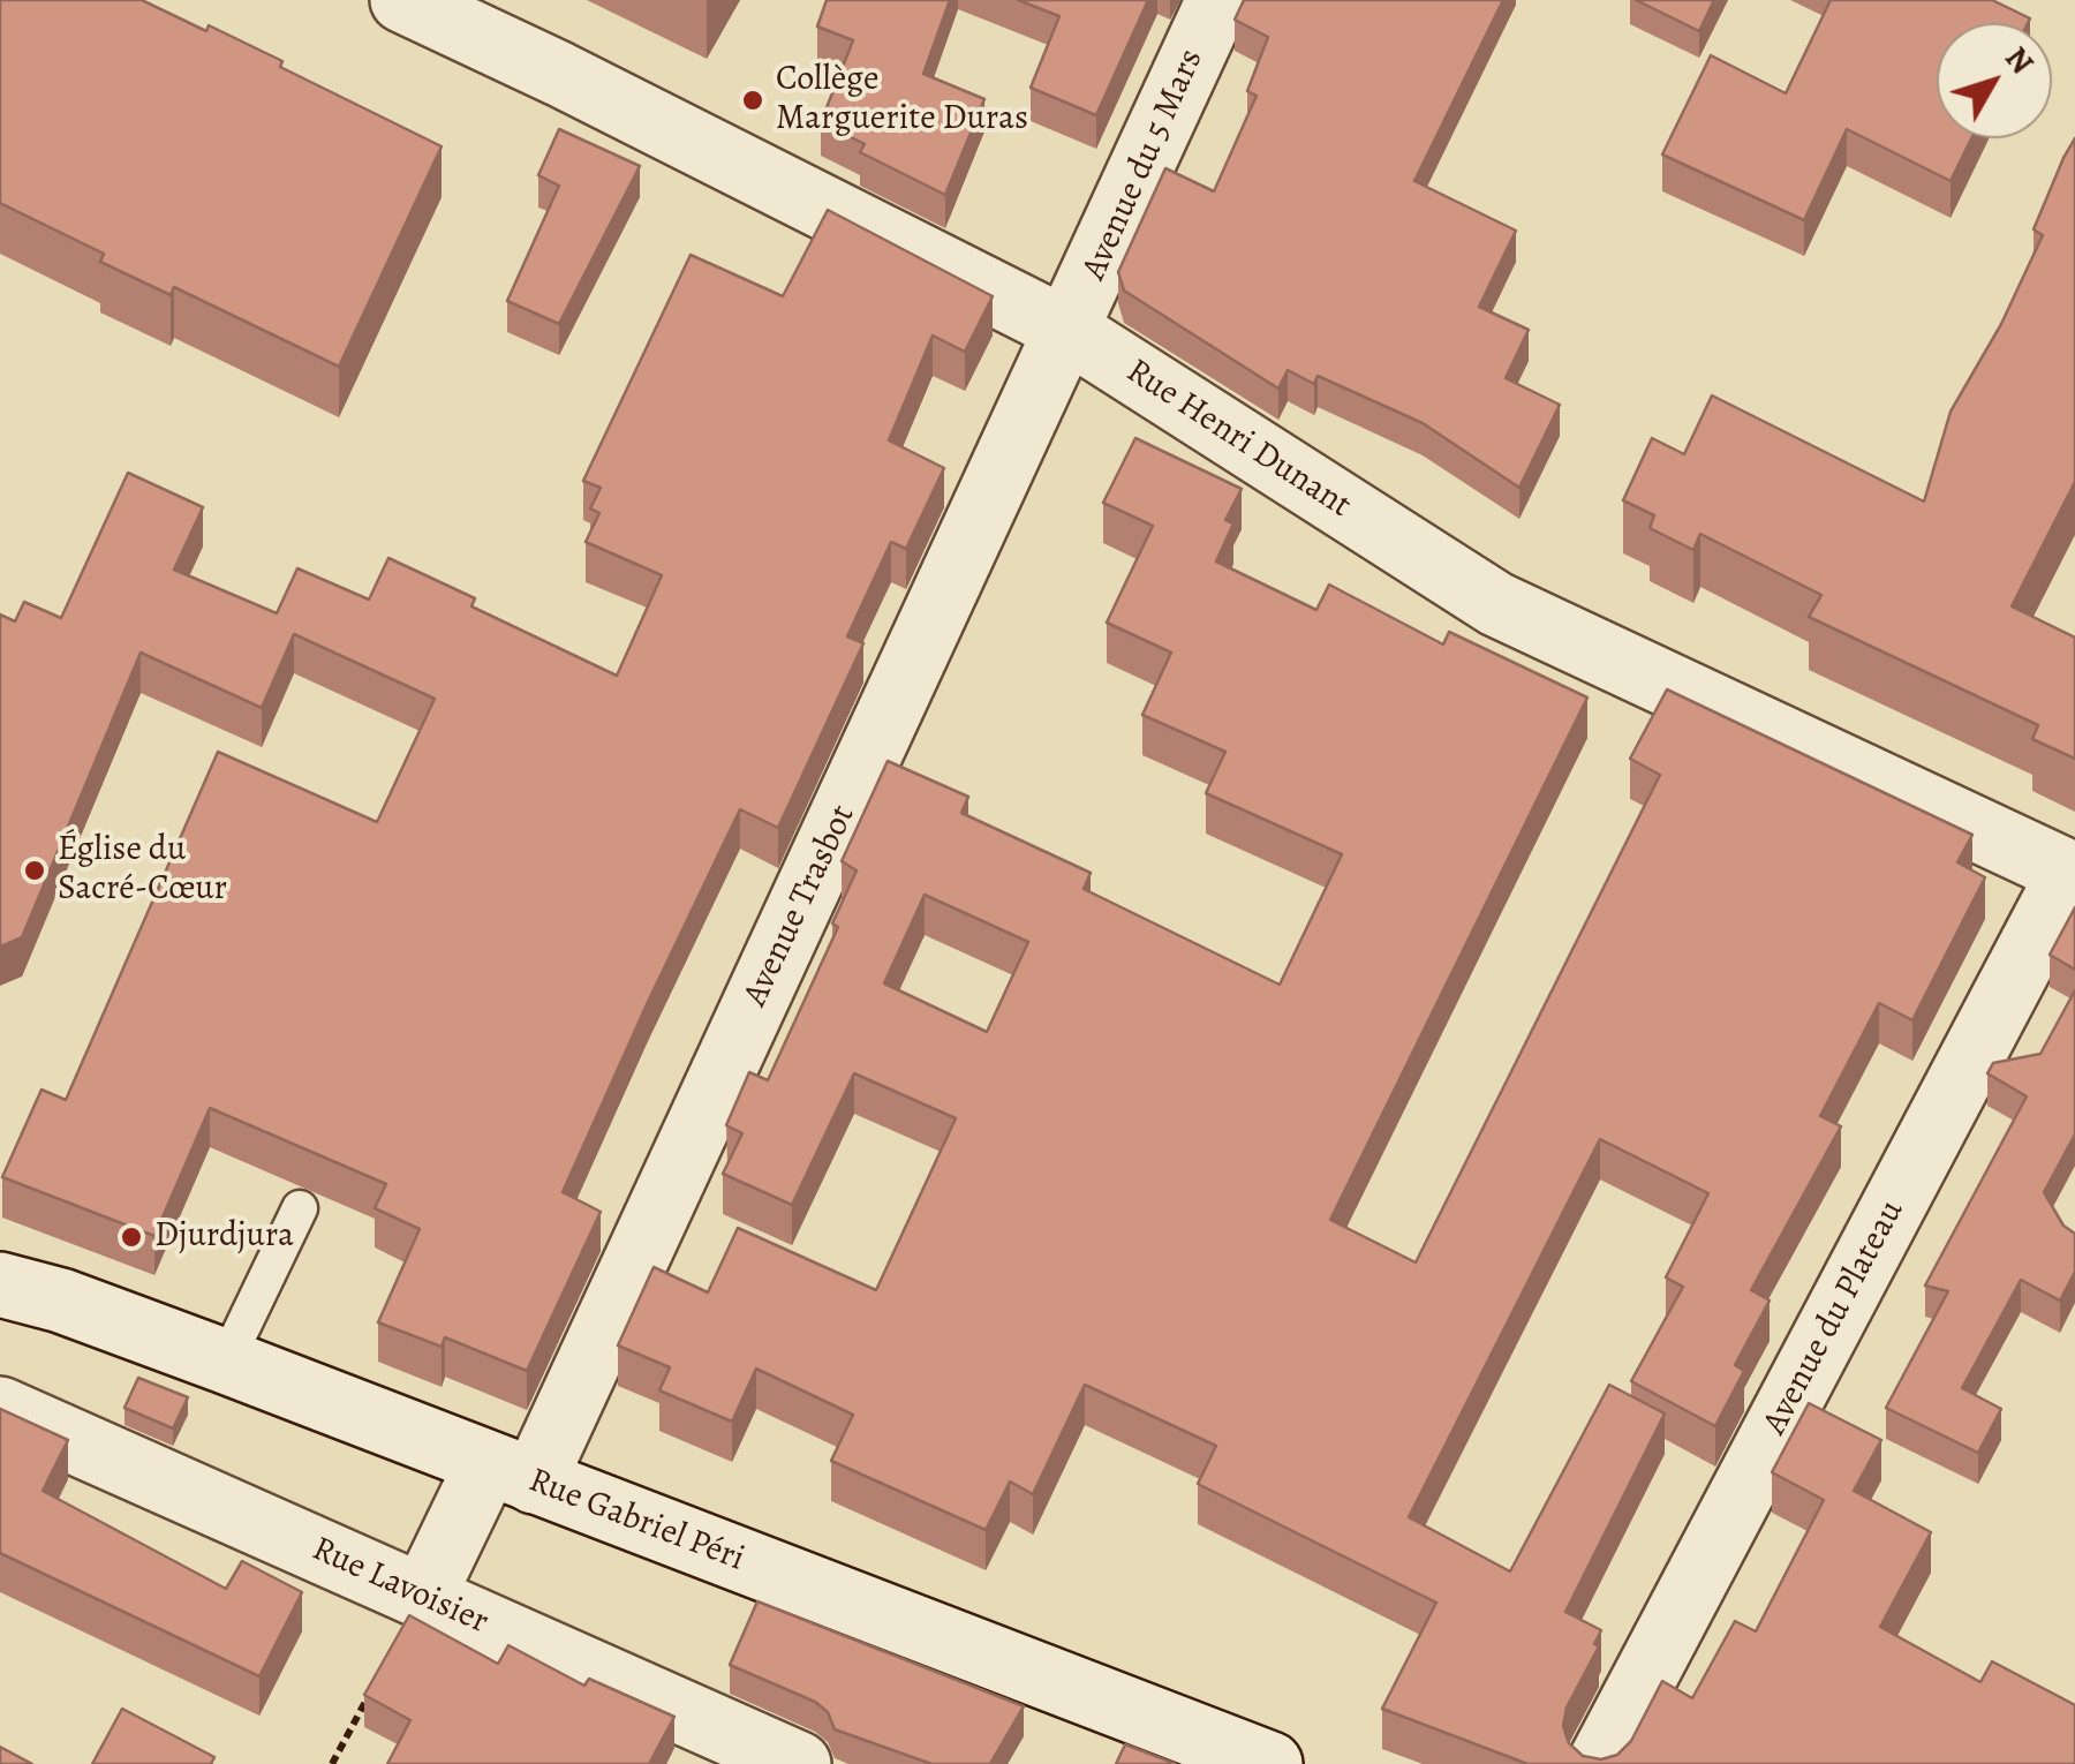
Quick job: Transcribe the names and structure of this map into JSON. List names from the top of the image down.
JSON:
{
  "streets": {
    "street": [
      "Avenue du 5 Mars",
      "Rue Henri Dunant",
      "Avenue Trasbot",
      "Avenue du Plateau",
      "Rue Gabriel Péri",
      "Rue Lavoisier"
    ]
  },
  "crossings": [
    ["Avenue du 5 Mars", "Rue Henri Dunant"],
    ["Avenue du 5 Mars", "Avenue Trasbot"],
    ["Rue Henri Dunant", "Avenue Trasbot"],
    ["Rue Henri Dunant", "Avenue du Plateau"],
    ["Avenue Trasbot", "Rue Gabriel Péri"],
    ["Avenue Trasbot", "Rue Lavoisier"]
  ],
  "places": ["Collège Marguerite Duras", "Église du Sacré-Cœur", "Djurdjura"],
  "north": "top right"
}
